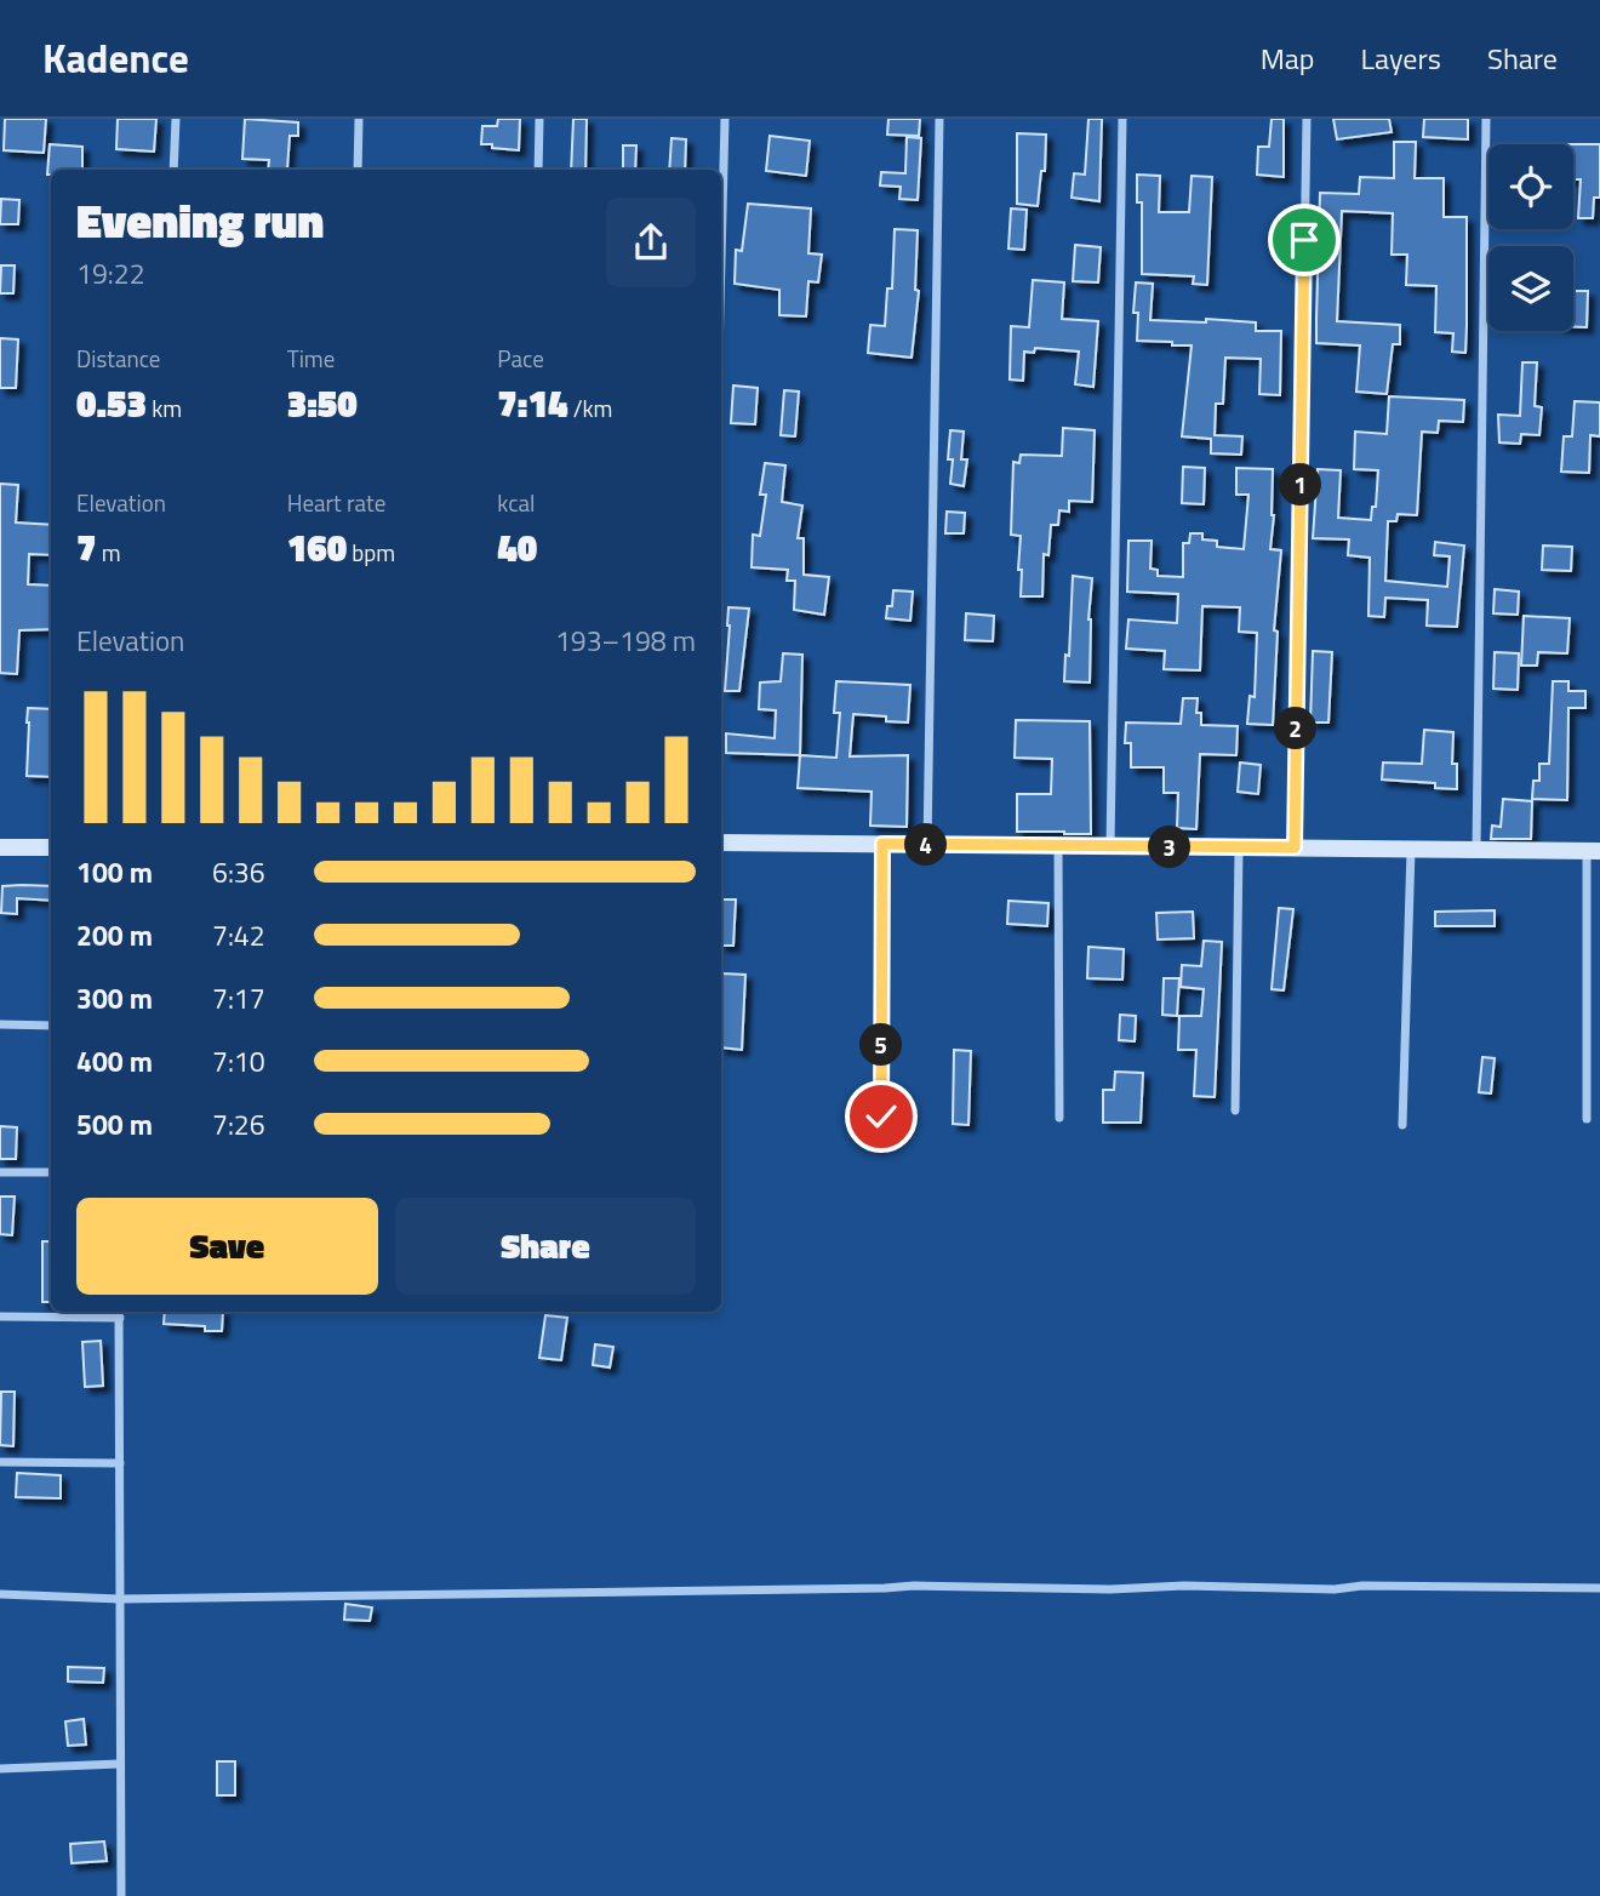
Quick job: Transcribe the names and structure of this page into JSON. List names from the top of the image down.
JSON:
{
  "page": {
    "header": "Kadence",
    "nav": ["Map", "Layers", "Share"],
    "heading": ["Evening run", "19:22"],
    "stats": [
      ["Distance", "0.53 km"],
      ["Time", "3:50"],
      ["Pace", "7:14 /km"],
      ["Elevation", "7 m"],
      ["Heart rate", "160 bpm"],
      ["kcal", "40"]
    ],
    "pins": [
      "1",
      "2",
      "4",
      "3",
      "5"
    ],
    "chart": ["Elevation", "193–198 m"],
    "list": [
      {
        "name": "100 m",
        "note": "6:36"
      },
      {
        "name": "200 m",
        "note": "7:42"
      },
      {
        "name": "300 m",
        "note": "7:17"
      },
      {
        "name": "400 m",
        "note": "7:10"
      },
      {
        "name": "500 m",
        "note": "7:26"
      }
    ],
    "buttons": ["Save", "Share"]
  }
}
